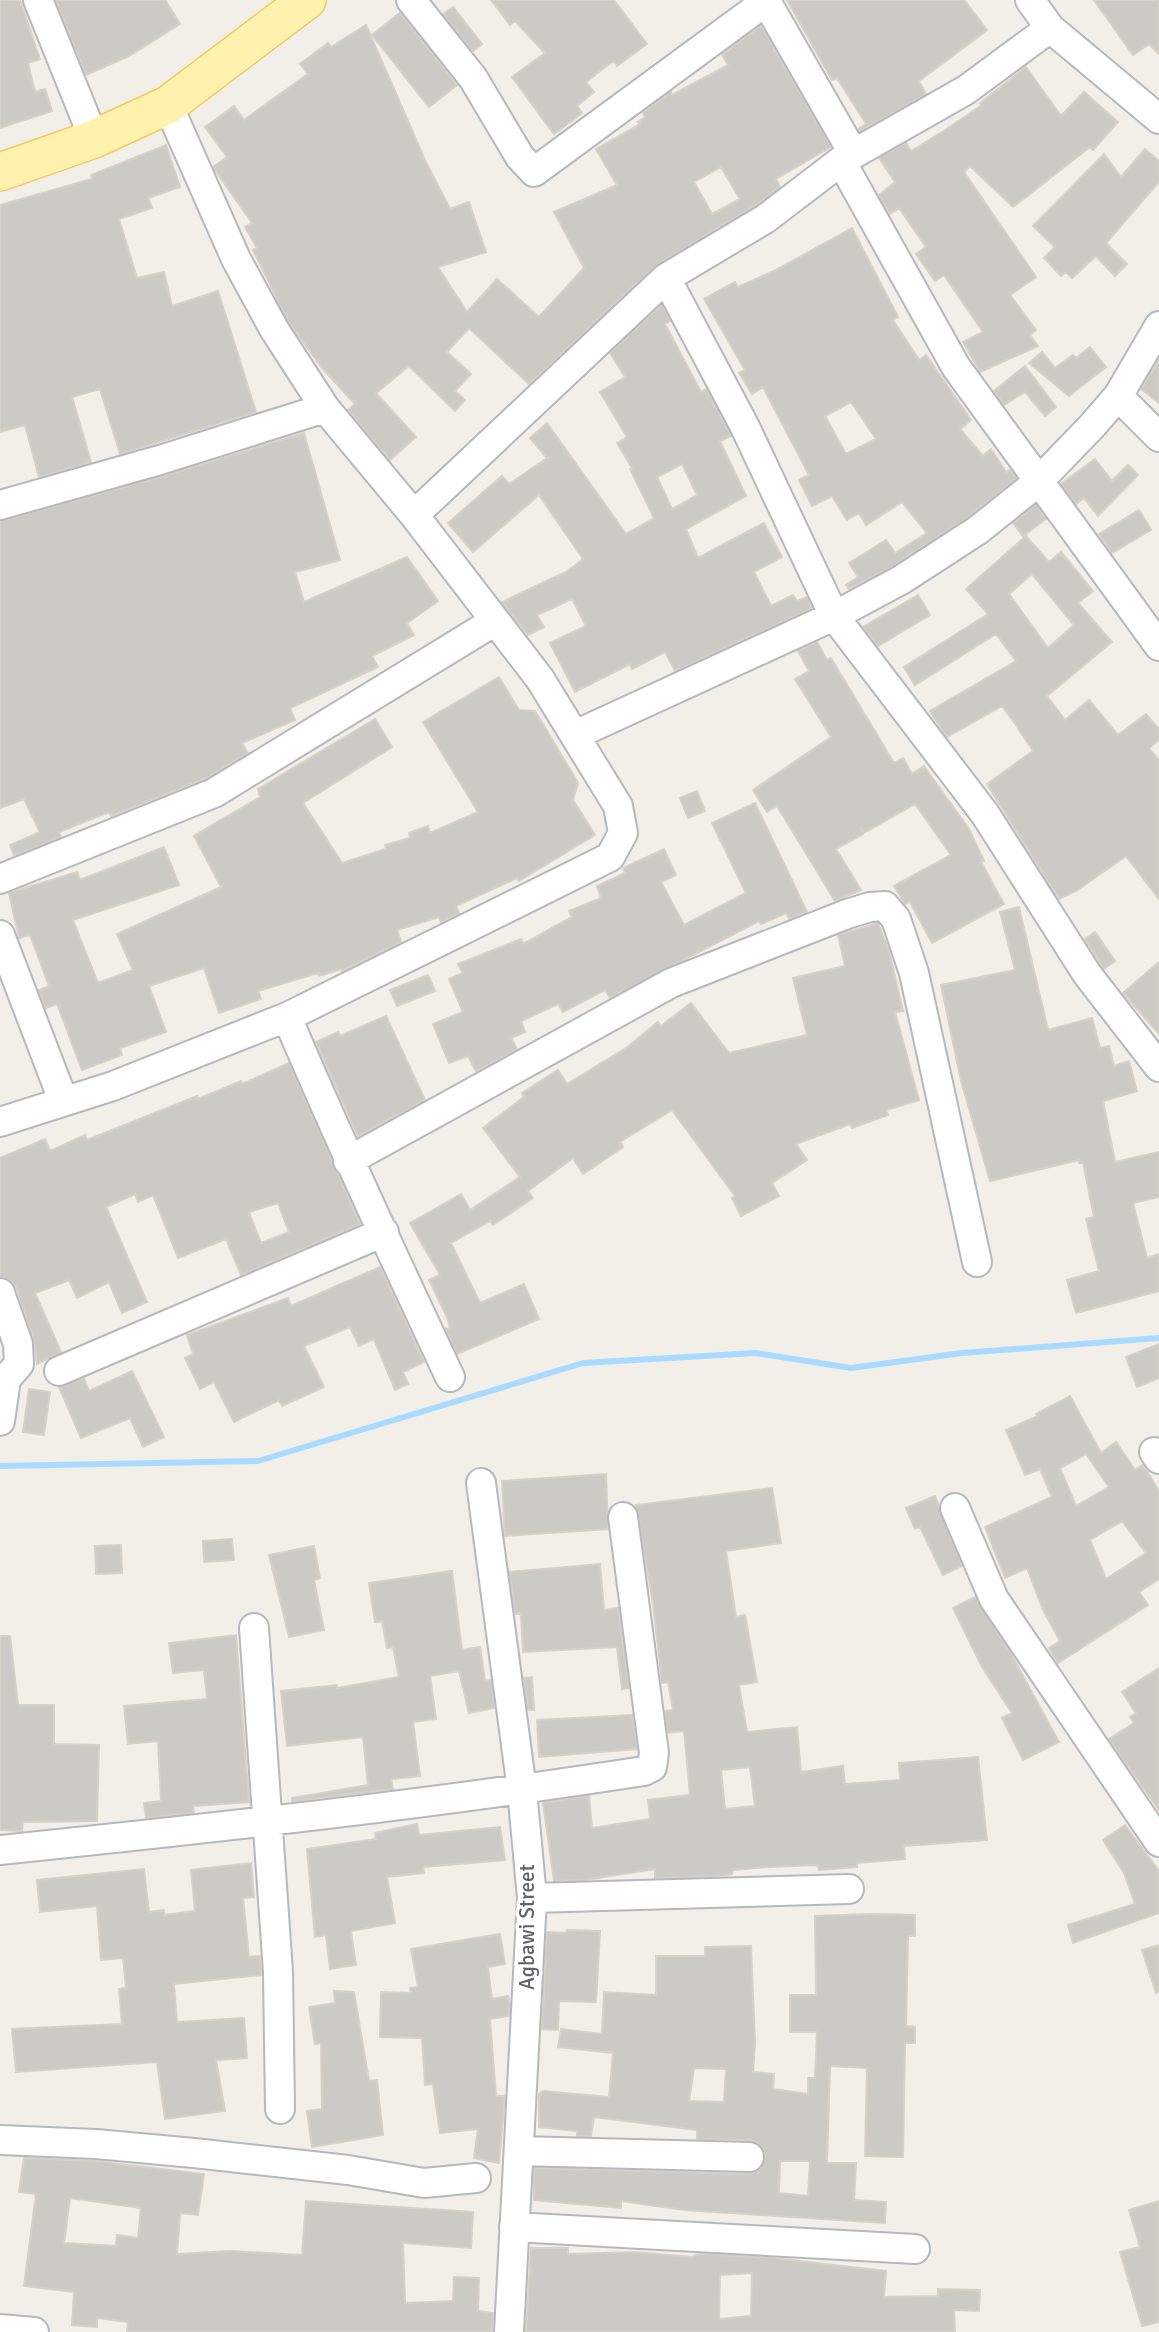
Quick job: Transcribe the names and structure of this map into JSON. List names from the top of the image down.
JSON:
{
  "streets": {
    "street": ["Agbawi Street"]
  }
}
